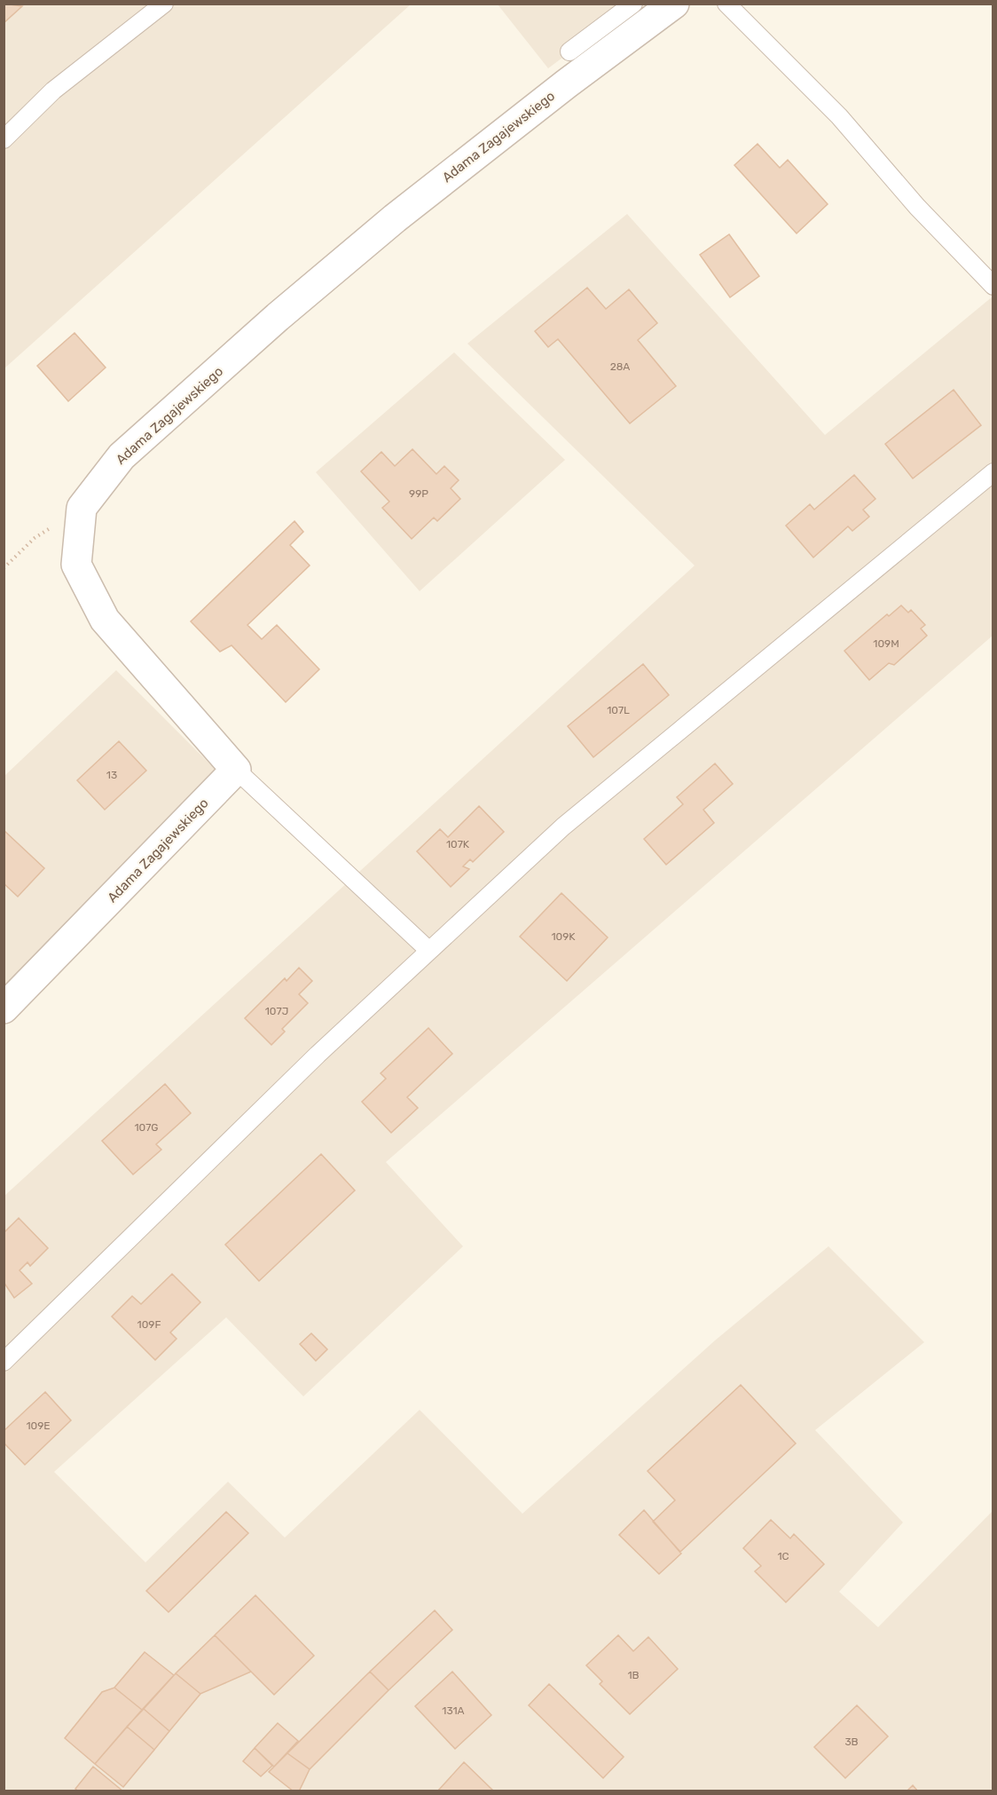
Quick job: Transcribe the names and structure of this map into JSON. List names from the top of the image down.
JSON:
{
  "streets": {
    "street": ["Adama Zagajewskiego"]
  },
  "house_numbers": [
    "28A",
    "99P",
    "109M",
    "107L",
    "13",
    "107K",
    "109K",
    "107J",
    "107G",
    "109F",
    "109E",
    "1C",
    "1B",
    "131A",
    "3B"
  ]
}
